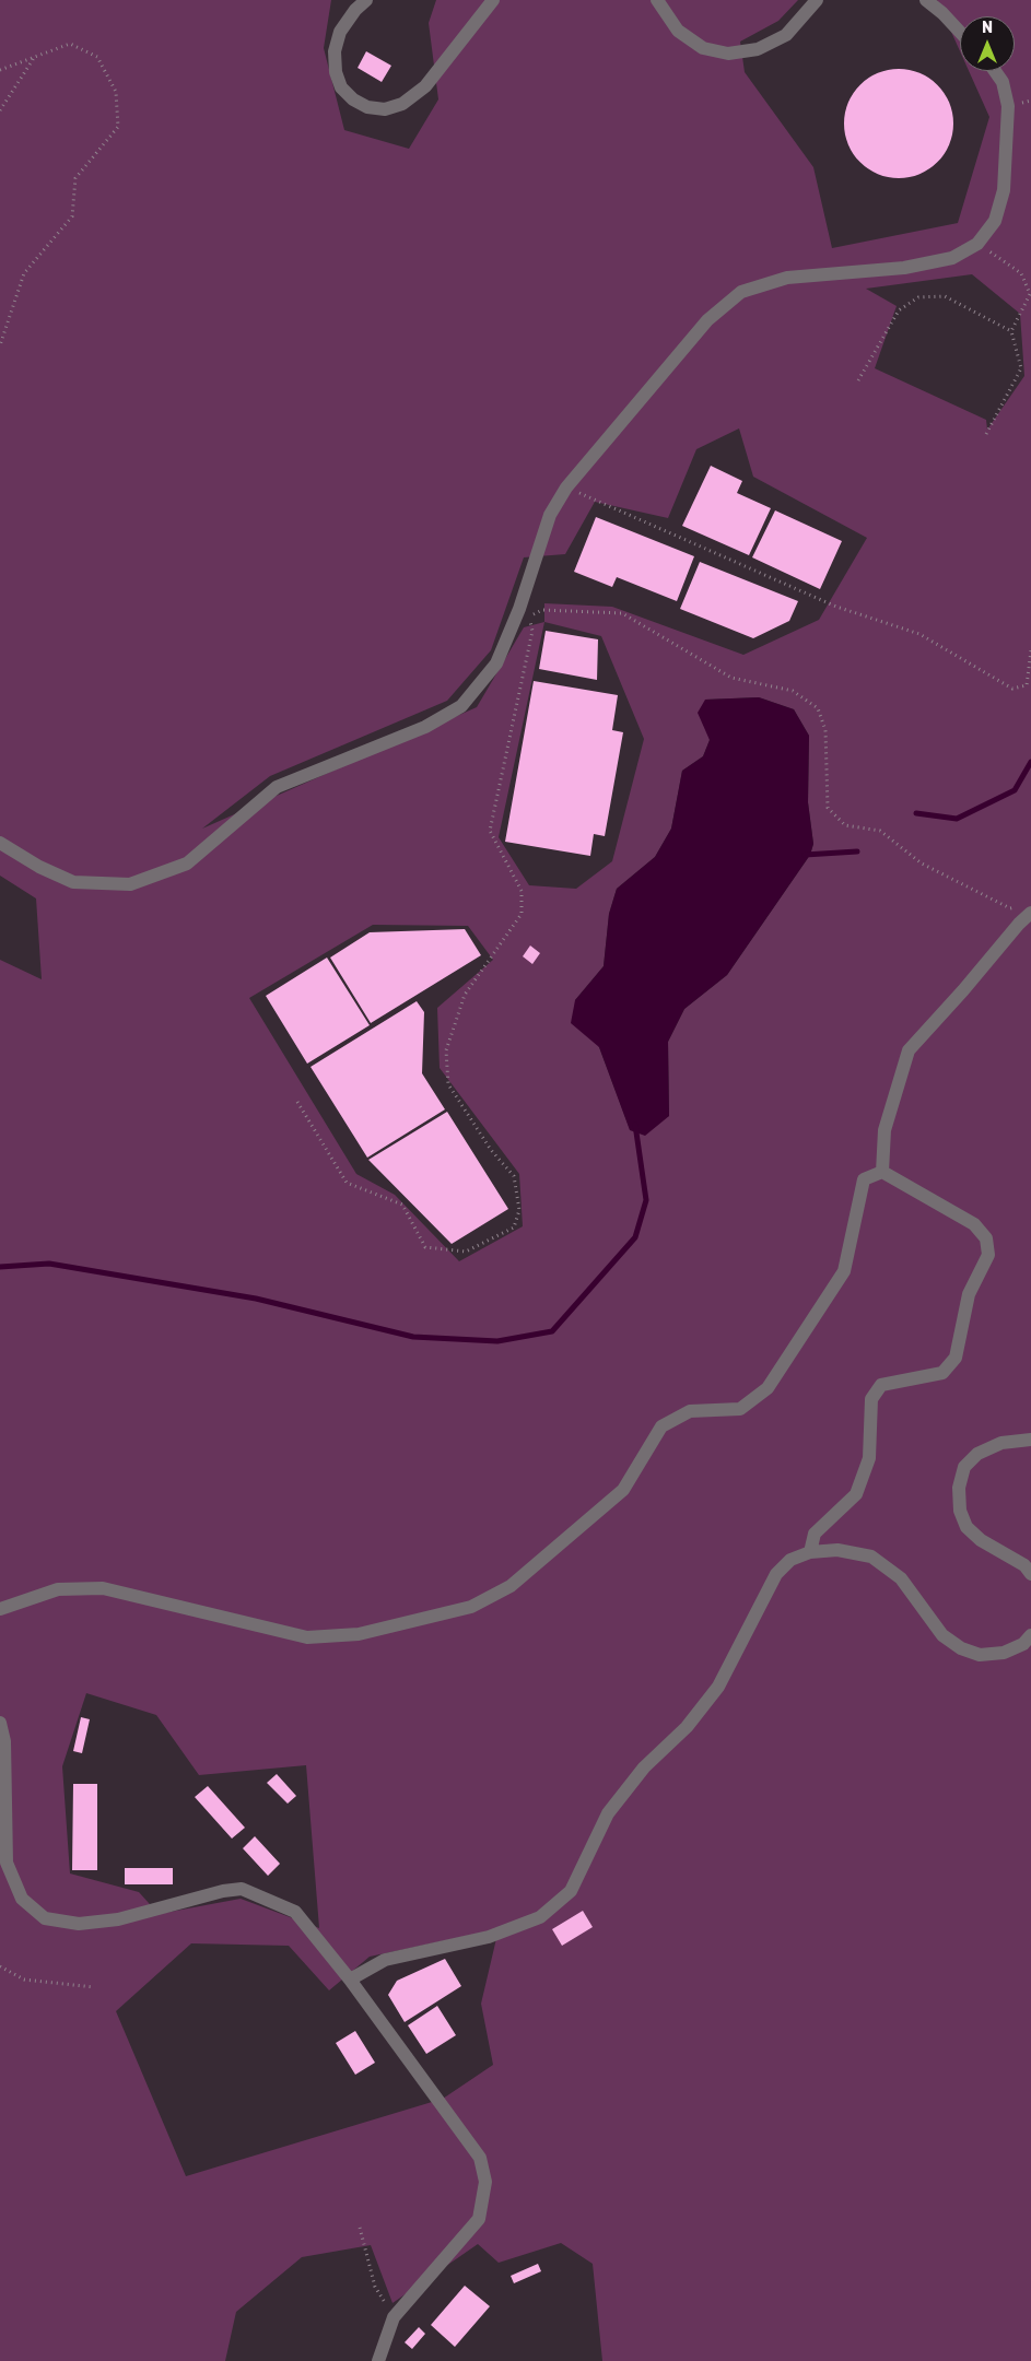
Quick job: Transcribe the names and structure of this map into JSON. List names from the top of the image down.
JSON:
{
  "north": "top"
}
